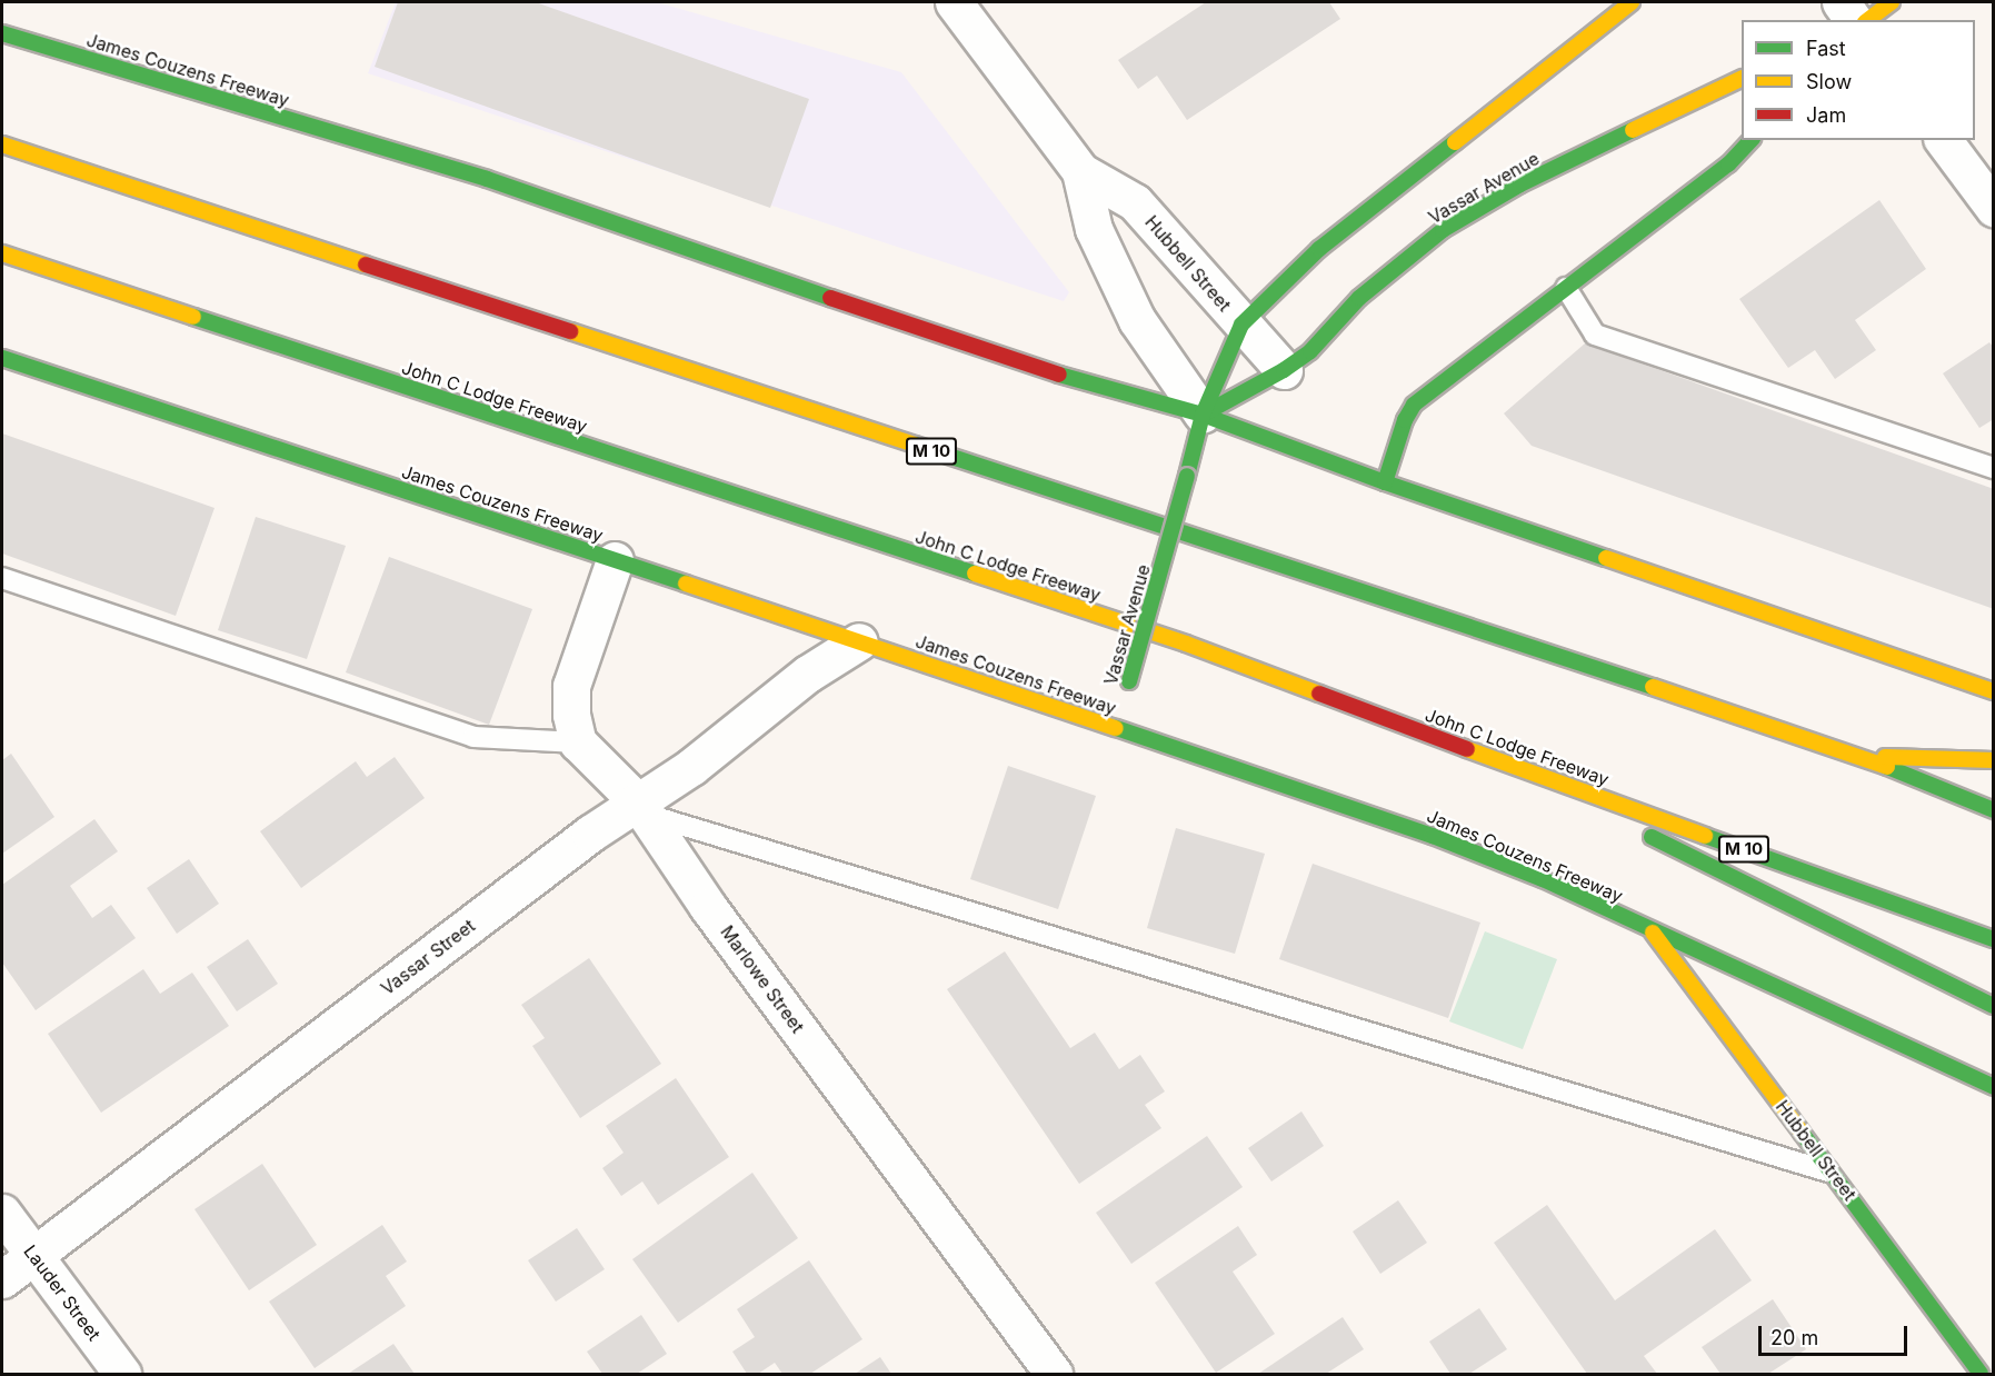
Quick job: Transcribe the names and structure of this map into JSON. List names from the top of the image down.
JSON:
{
  "streets": {
    "main road": [
      "James Couzens Freeway",
      "Vassar Avenue",
      "Hubbell Street",
      "John C Lodge Freeway",
      "M 10"
    ],
    "street": ["Vassar Street", "Marlowe Street", "Lauder Street"]
  },
  "crossings": [
    ["James Couzens Freeway", "Vassar Avenue"],
    ["James Couzens Freeway", "Hubbell Street"],
    ["James Couzens Freeway", "Vassar Street"],
    ["Vassar Avenue", "Hubbell Street"],
    ["Vassar Street", "Marlowe Street"],
    ["Vassar Street", "Lauder Street"]
  ],
  "legend": ["Fast", "Slow", "Jam"],
  "scale_bar": "20 m"
}
